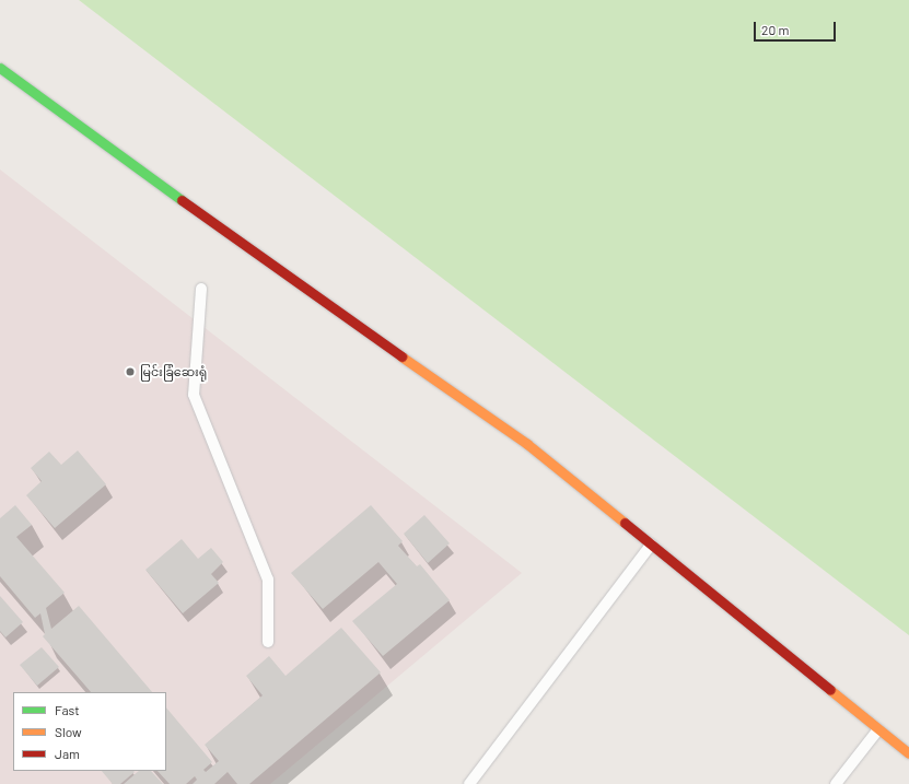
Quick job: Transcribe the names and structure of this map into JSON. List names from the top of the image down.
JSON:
{
  "places": ["မြင်းခြံဆေးရုံ"],
  "legend": ["Fast", "Slow", "Jam"],
  "scale_bar": "20 m"
}
